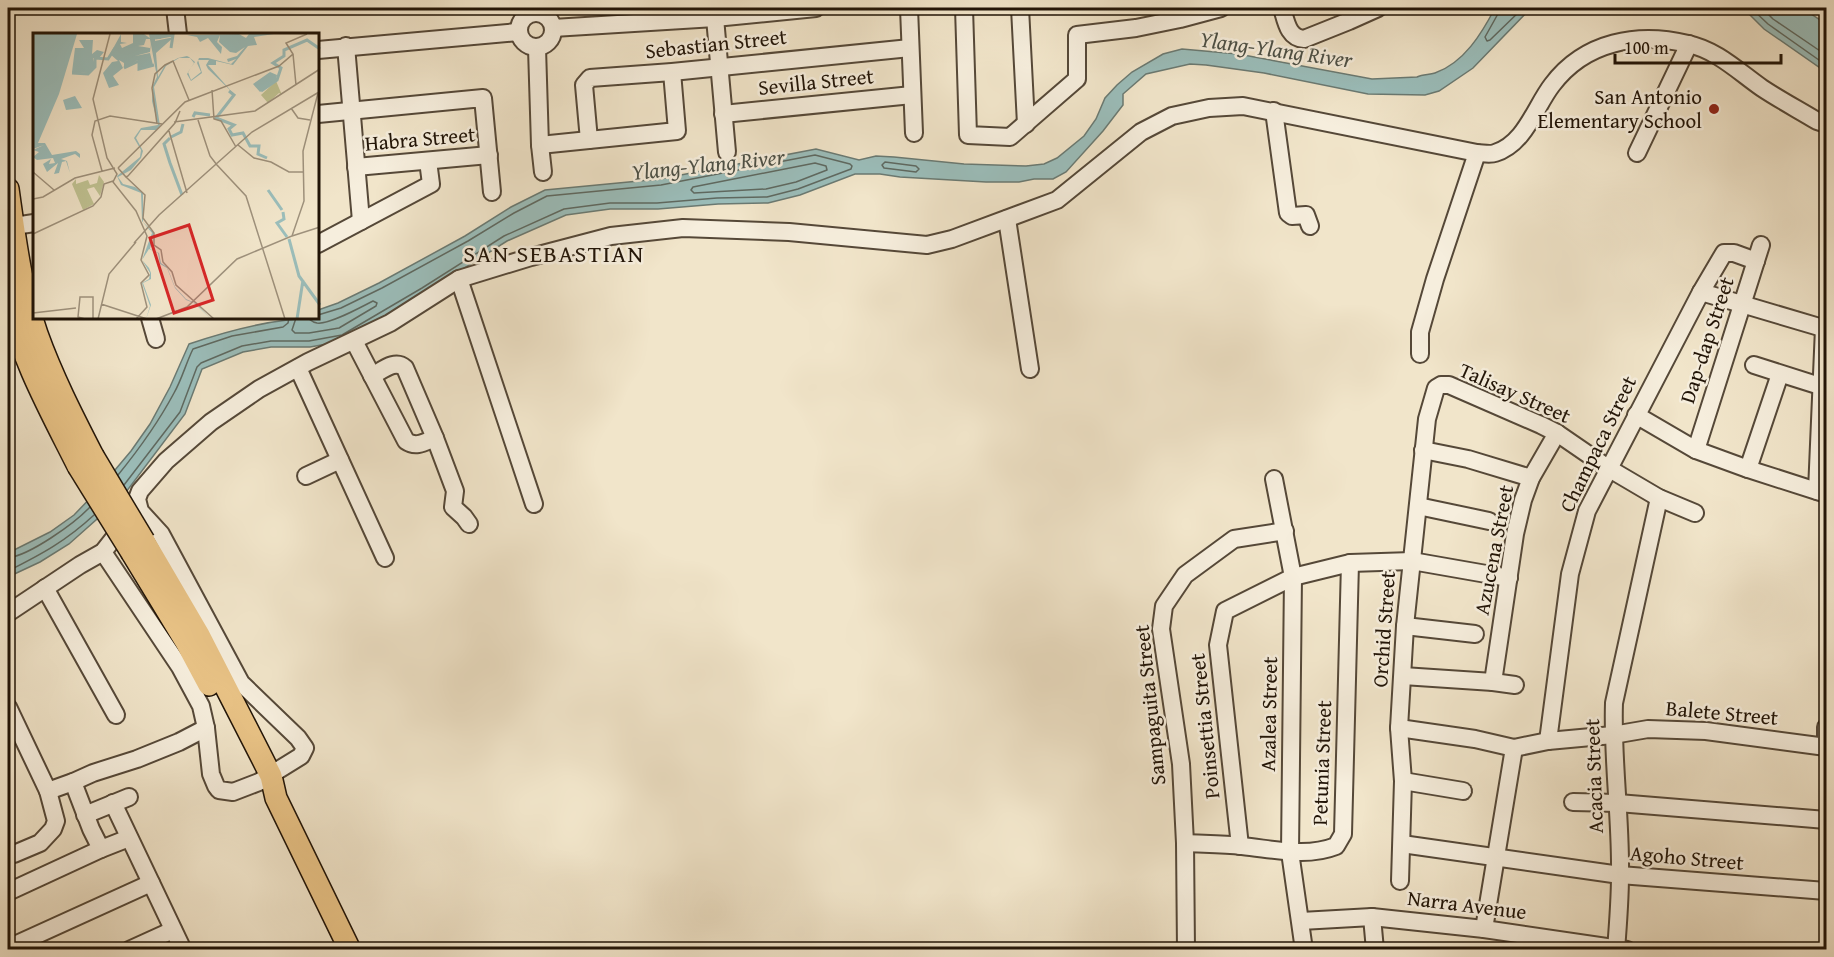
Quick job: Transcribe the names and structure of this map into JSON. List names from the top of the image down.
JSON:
{
  "streets": {
    "street": [
      "Sebastian Street",
      "Sevilla Street",
      "Habra Street",
      "Dap-dap Street",
      "Talisay Street",
      "Champaca Street",
      "Azucena Street",
      "Orchid Street",
      "Sampaguita Street",
      "Balete Street",
      "Azalea Street",
      "Poinsettia Street",
      "Petunia Street",
      "Acacia Street",
      "Agoho Street",
      "Narra Avenue"
    ]
  },
  "crossings": [
    ["Dap-dap Street", "Champaca Street"],
    ["Talisay Street", "Champaca Street"],
    ["Talisay Street", "Azucena Street"],
    ["Talisay Street", "Orchid Street"],
    ["Talisay Street", "Acacia Street"],
    ["Champaca Street", "Balete Street"],
    ["Azucena Street", "Poinsettia Street"],
    ["Orchid Street", "Balete Street"],
    ["Orchid Street", "Poinsettia Street"],
    ["Orchid Street", "Agoho Street"],
    ["Sampaguita Street", "Azalea Street"],
    ["Sampaguita Street", "Petunia Street"],
    ["Balete Street", "Acacia Street"],
    ["Azalea Street", "Poinsettia Street"],
    ["Azalea Street", "Petunia Street"],
    ["Azalea Street", "Narra Avenue"],
    ["Poinsettia Street", "Petunia Street"],
    ["Acacia Street", "Agoho Street"],
    ["Acacia Street", "Narra Avenue"]
  ],
  "districts": ["SAN SEBASTIAN"],
  "water": ["Ylang-Ylang River"],
  "places": ["San Antonio Elementary School"],
  "scale_bar": "100 m"
}
